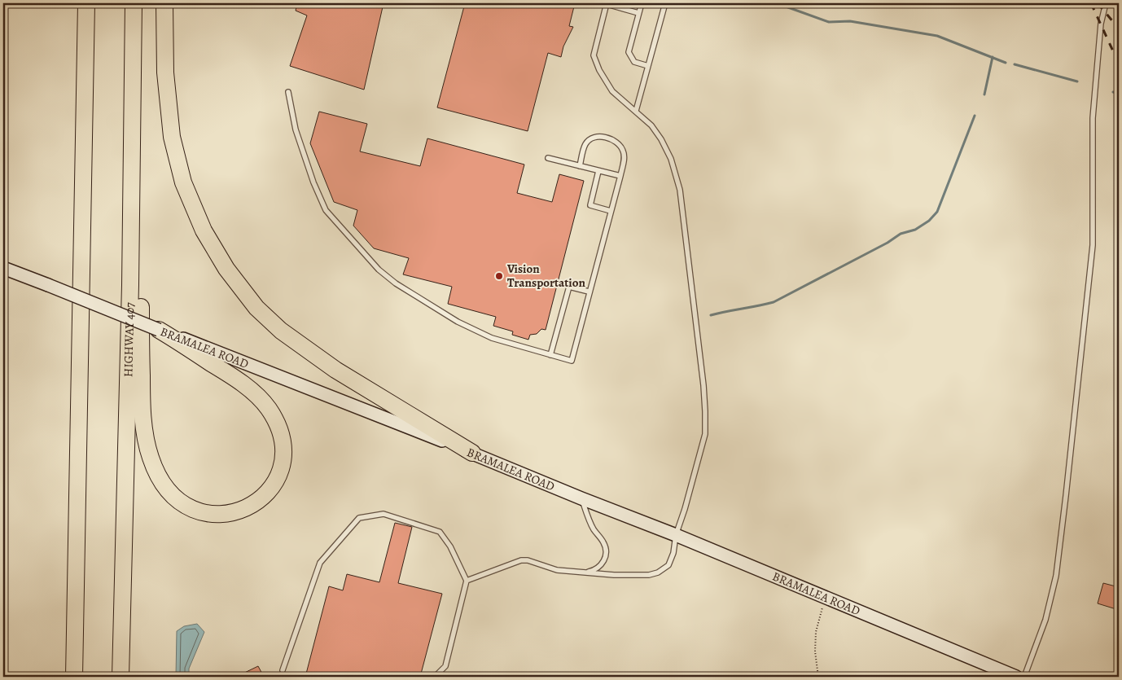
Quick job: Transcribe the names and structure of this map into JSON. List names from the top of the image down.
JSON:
{
  "streets": {
    "highway": ["HIGHWAY 407"],
    "main road": ["BRAMALEA ROAD"]
  },
  "places": ["Vision Transportation"]
}
